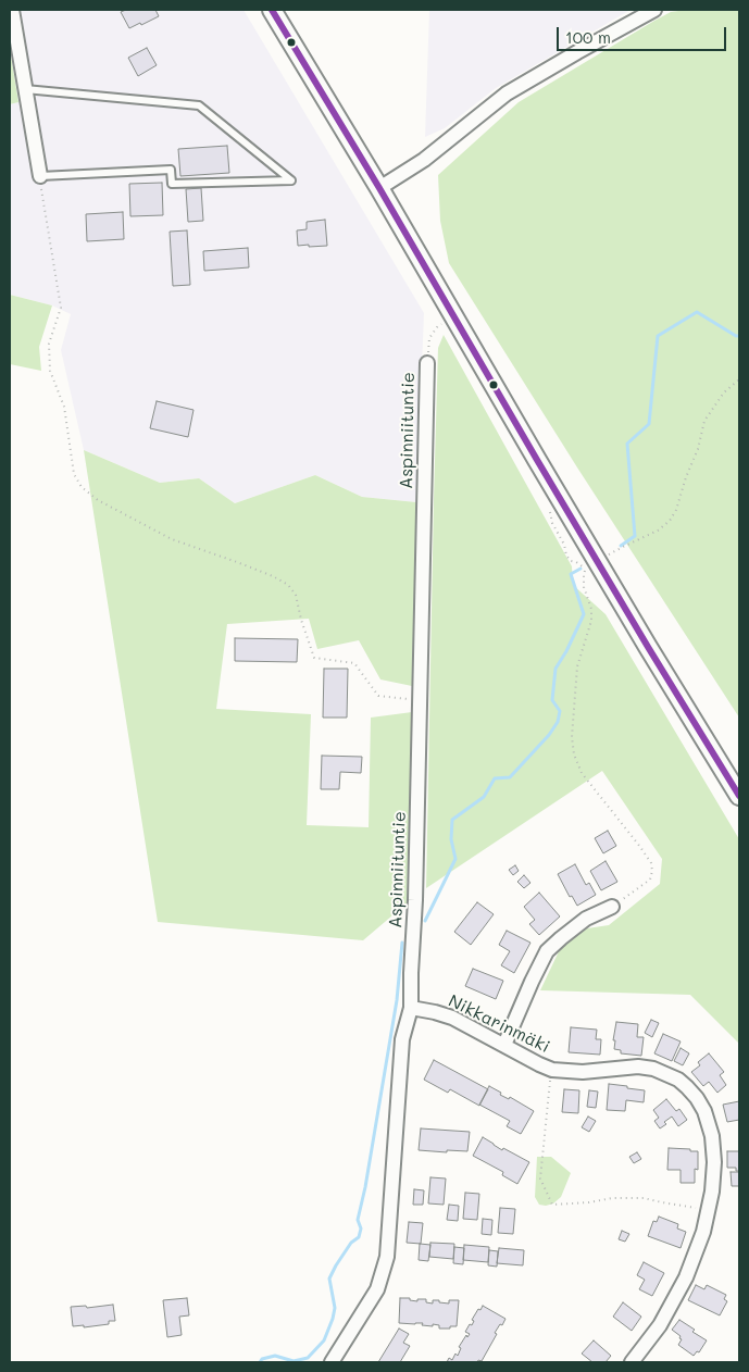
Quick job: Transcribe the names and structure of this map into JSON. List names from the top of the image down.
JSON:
{
  "streets": {
    "street": ["Aspinniituntie", "Nikkarinmäki"]
  },
  "crossings": [
    ["Aspinniituntie", "Nikkarinmäki"]
  ],
  "scale_bar": "100 m"
}
